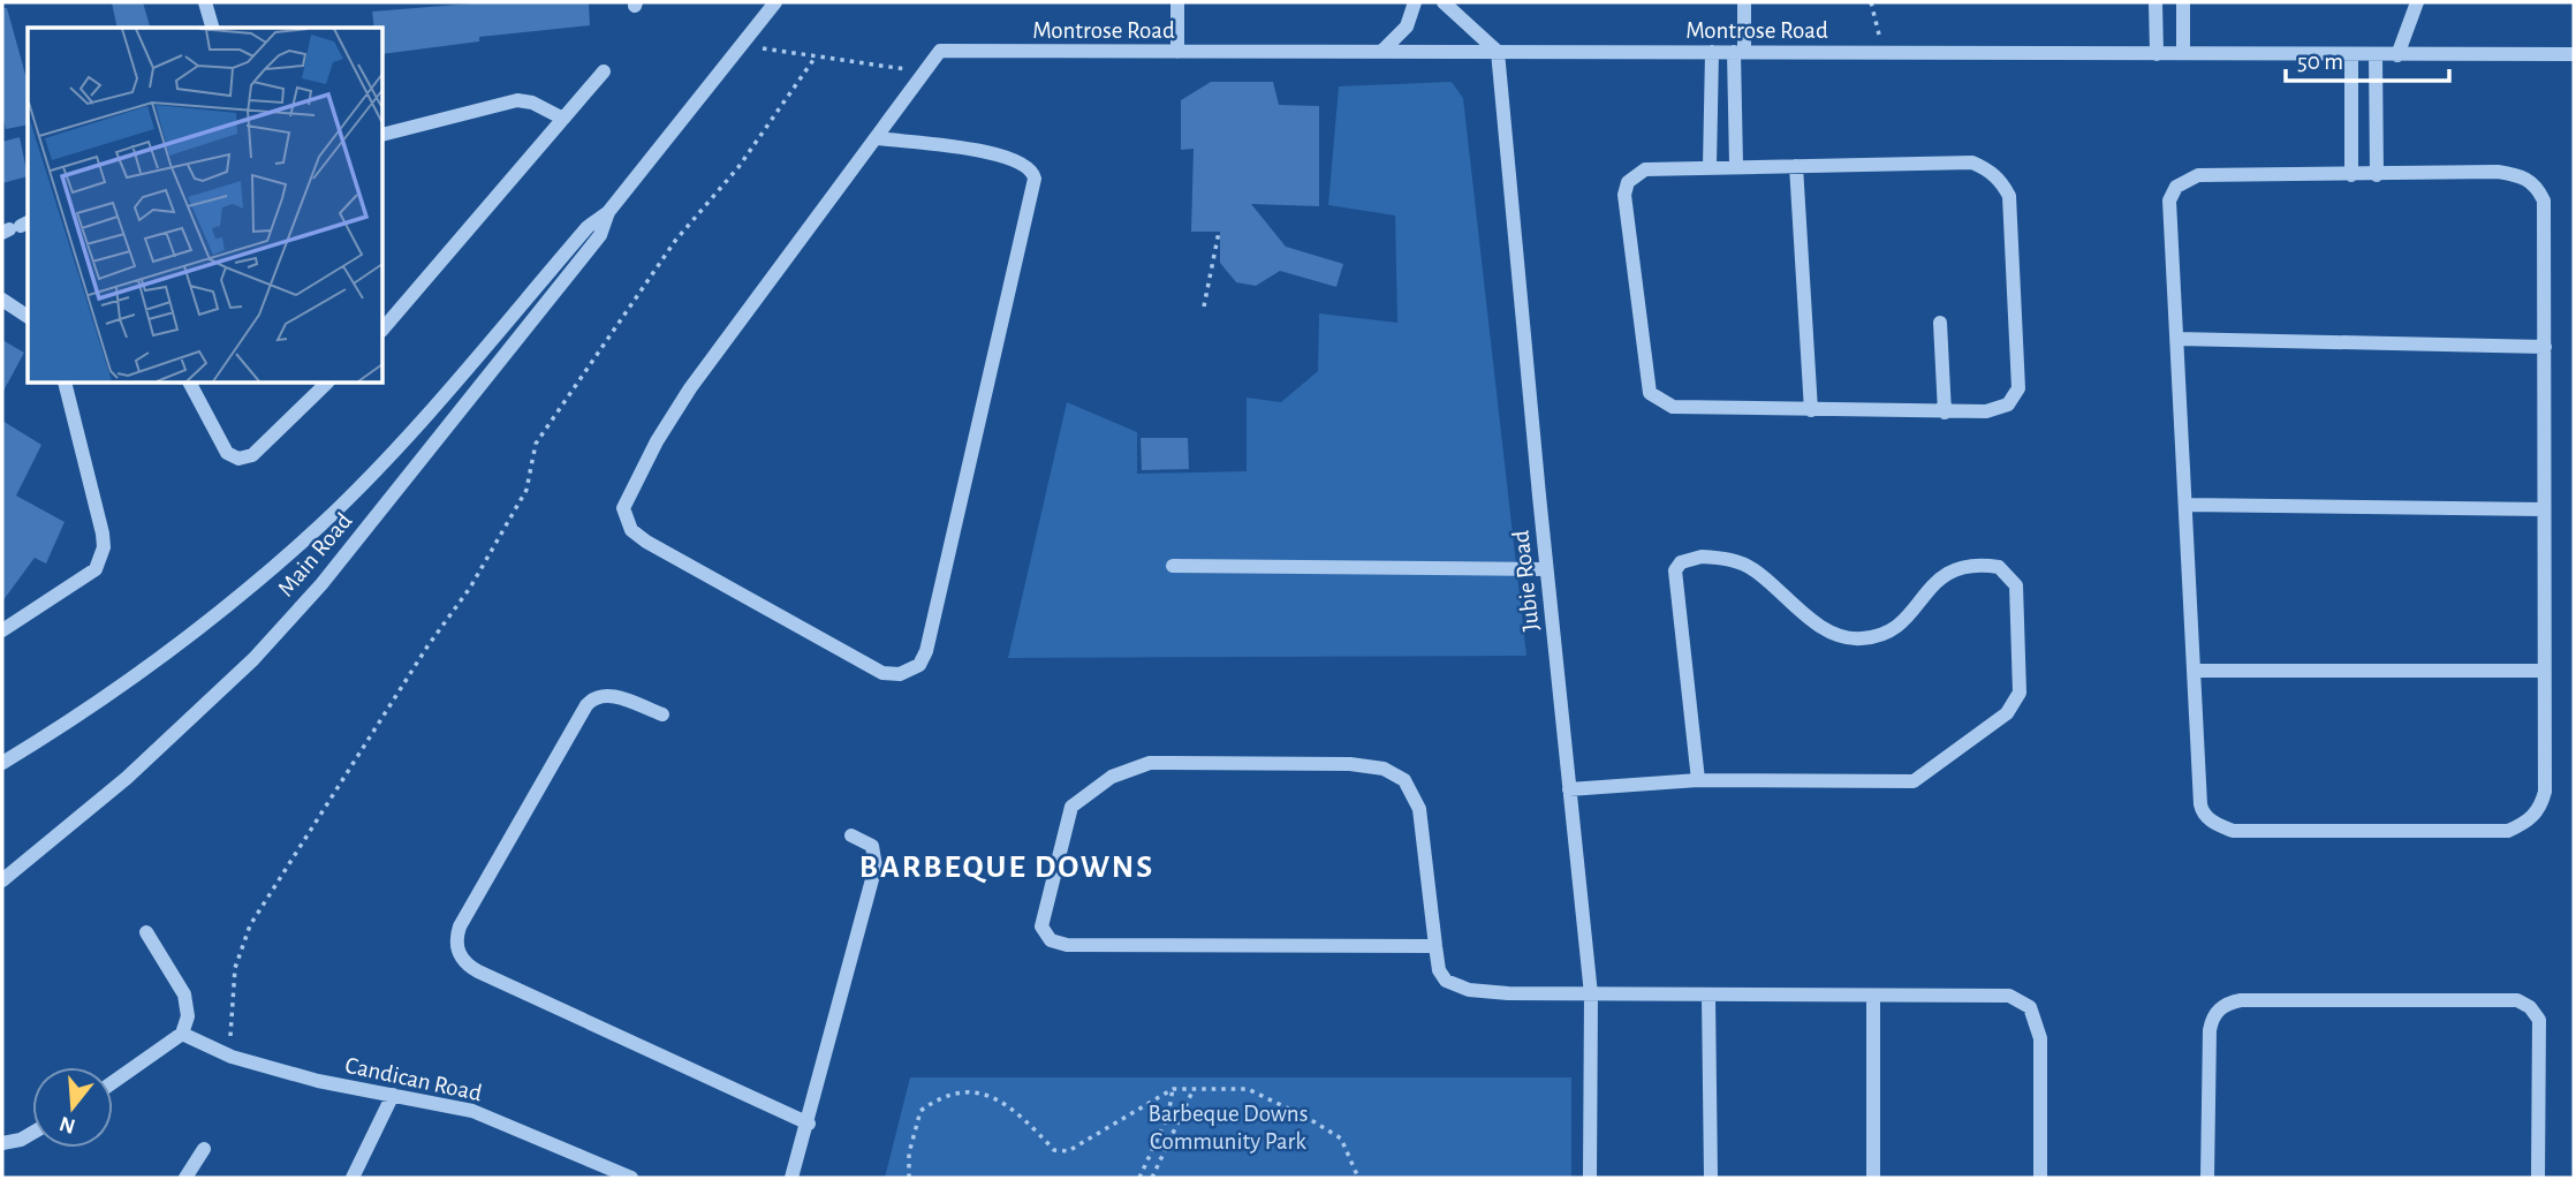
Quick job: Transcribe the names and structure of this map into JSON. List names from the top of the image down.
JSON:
{
  "streets": {
    "street": [
      "Montrose Road",
      "Main Road",
      "Jubie Road",
      "Candican Road"
    ]
  },
  "crossings": [
    ["Montrose Road", "Jubie Road"]
  ],
  "districts": ["BARBEQUE DOWNS"],
  "parks": ["Barbeque Downs Community Park"],
  "scale_bar": "50 m",
  "north": "bottom"
}
